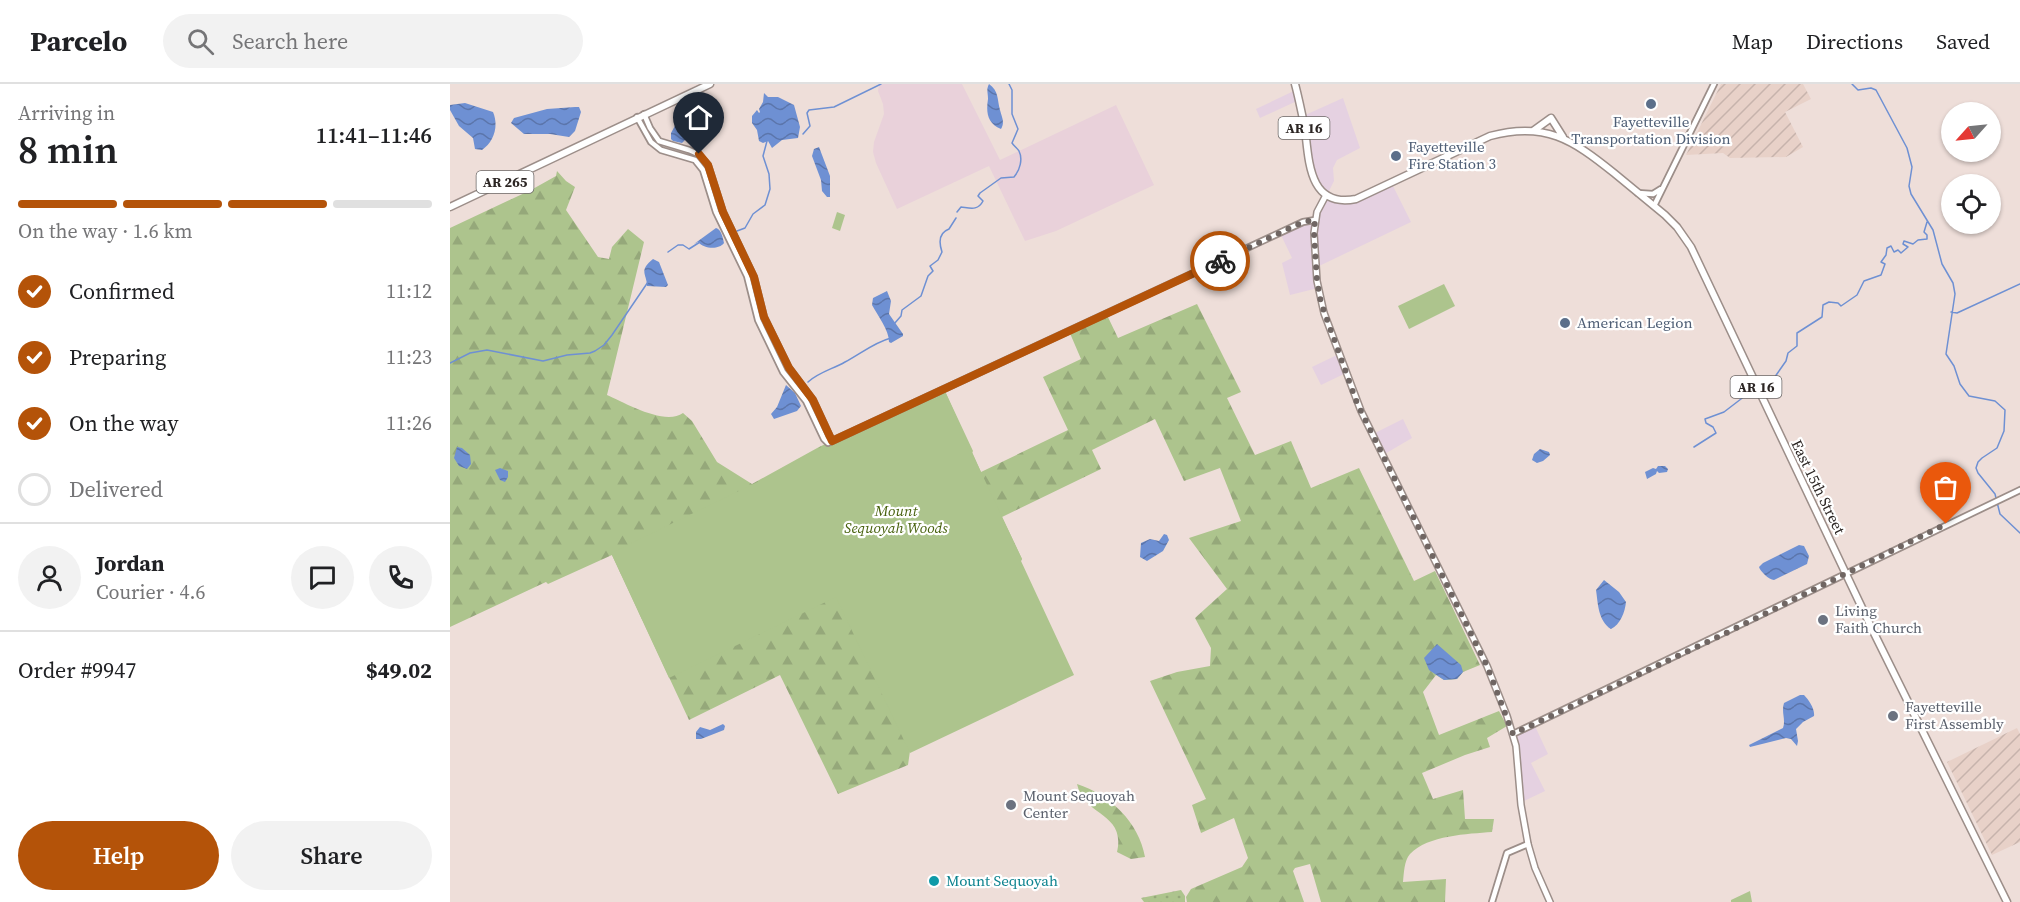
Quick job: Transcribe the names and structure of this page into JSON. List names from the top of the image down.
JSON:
{
  "streets": {
    "main road": ["AR 16", "AR 265", "East 15th Street"]
  },
  "crossings": [
    ["AR 16", "East 15th Street"]
  ],
  "parks": ["Mount Sequoyah Woods"],
  "places": [
    "Fayetteville Transportation Division",
    "Fayetteville Fire Station 3",
    "American Legion",
    "Living Faith Church",
    "Fayetteville First Assembly",
    "Mount Sequoyah Center",
    "Mount Sequoyah"
  ],
  "north": "bottom left",
  "page": {
    "header": "Parcelo",
    "search": "Search here",
    "nav": ["Map", "Directions", "Saved"],
    "heading": ["8 min", "Arriving in", "11:41–11:46"],
    "panel": [
      "Jordan",
      "Courier · 4.6",
      "Order #9947",
      "$49.02"
    ],
    "bar": "On the way · 1.6 km",
    "list": [
      ["Confirmed", "11:12"],
      ["Preparing", "11:23"],
      ["On the way", "11:26"],
      "Delivered"
    ],
    "buttons": ["Help", "Share"]
  }
}
